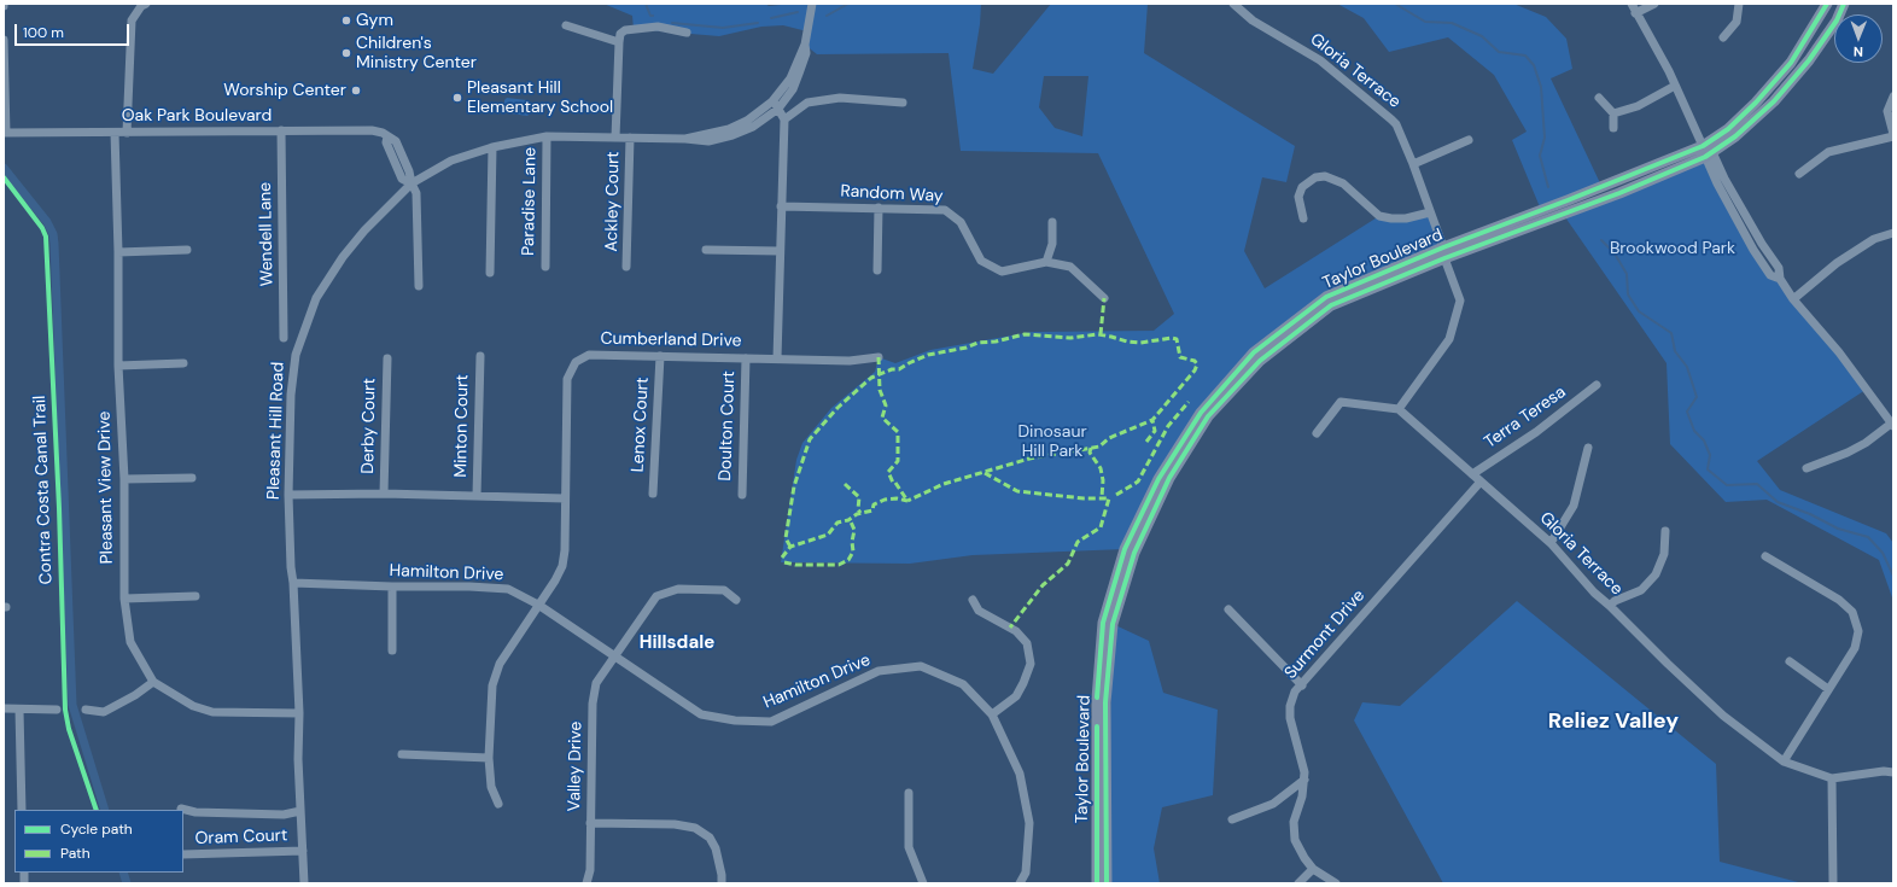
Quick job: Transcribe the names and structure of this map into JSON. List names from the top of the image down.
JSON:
{
  "streets": {
    "main road": ["Taylor Boulevard"],
    "street": [
      "Gloria Terrace",
      "Oak Park Boulevard",
      "Random Way",
      "Paradise Lane",
      "Ackley Court",
      "Wendell Lane",
      "Cumberland Drive",
      "Terra Teresa",
      "Lenox Court",
      "Derby Court",
      "Minton Court",
      "Doulton Court",
      "Pleasant Hill Road",
      "Pleasant View Drive",
      "Hamilton Drive",
      "Surmont Drive",
      "Valley Drive",
      "Oram Court"
    ],
    "cycle path": ["Contra Costa Canal Trail"]
  },
  "crossings": [
    ["Gloria Terrace", "Taylor Boulevard"],
    ["Gloria Terrace", "Terra Teresa"],
    ["Gloria Terrace", "Surmont Drive"],
    ["Oak Park Boulevard", "Wendell Lane"],
    ["Oak Park Boulevard", "Pleasant Hill Road"],
    ["Oak Park Boulevard", "Pleasant View Drive"],
    ["Paradise Lane", "Pleasant Hill Road"],
    ["Ackley Court", "Pleasant Hill Road"],
    ["Cumberland Drive", "Lenox Court"],
    ["Cumberland Drive", "Doulton Court"],
    ["Cumberland Drive", "Hamilton Drive"],
    ["Pleasant Hill Road", "Pleasant View Drive"],
    ["Pleasant Hill Road", "Hamilton Drive"],
    ["Pleasant Hill Road", "Oram Court"],
    ["Hamilton Drive", "Valley Drive"]
  ],
  "districts": ["Hillsdale", "Reliez Valley"],
  "parks": ["Brookwood Park", "Dinosaur Hill Park"],
  "places": [
    "Gym",
    "Children's Ministry Center",
    "Worship Center",
    "Pleasant Hill Elementary School"
  ],
  "legend": ["Cycle path", "Path"],
  "scale_bar": "100 m",
  "north": "bottom"
}
